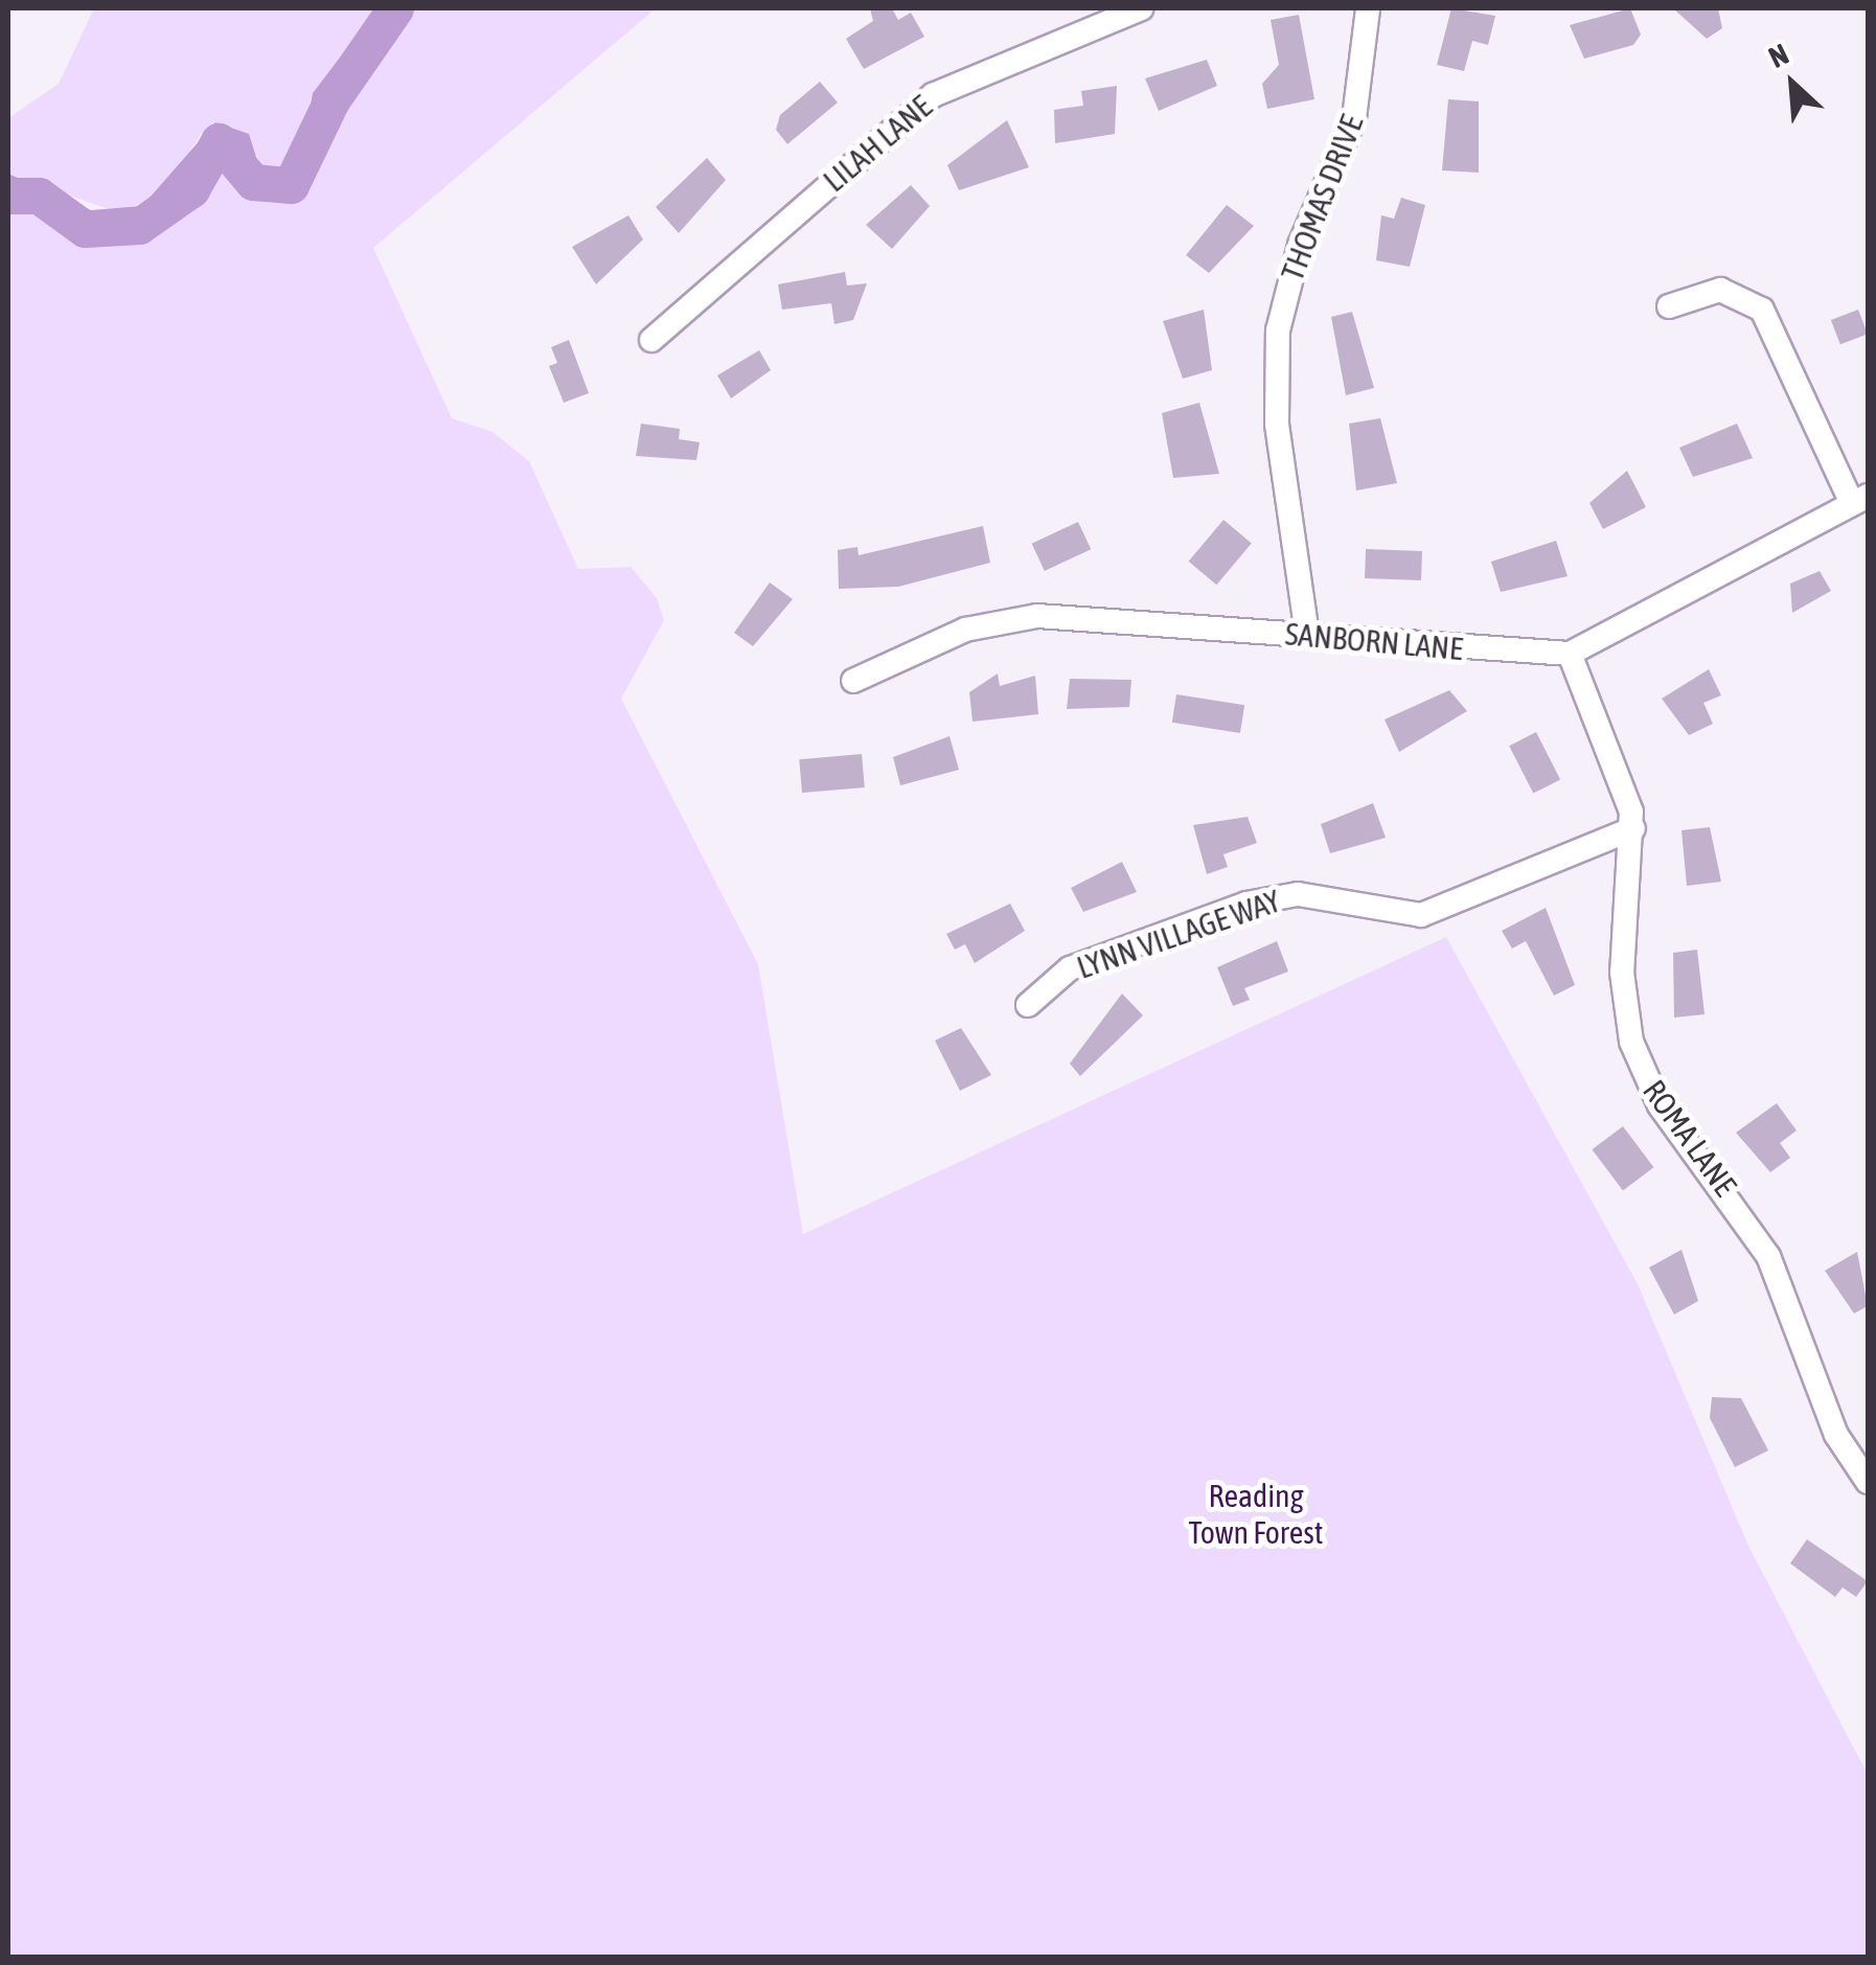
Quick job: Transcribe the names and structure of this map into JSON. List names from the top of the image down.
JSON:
{
  "streets": {
    "street": [
      "LILAH LANE",
      "THOMAS DRIVE",
      "SANBORN LANE",
      "LYNN VILLAGE WAY",
      "ROMA LANE"
    ]
  },
  "crossings": [
    ["THOMAS DRIVE", "SANBORN LANE"],
    ["SANBORN LANE", "ROMA LANE"],
    ["LYNN VILLAGE WAY", "ROMA LANE"]
  ],
  "parks": ["Reading Town Forest"],
  "north": "top left"
}
